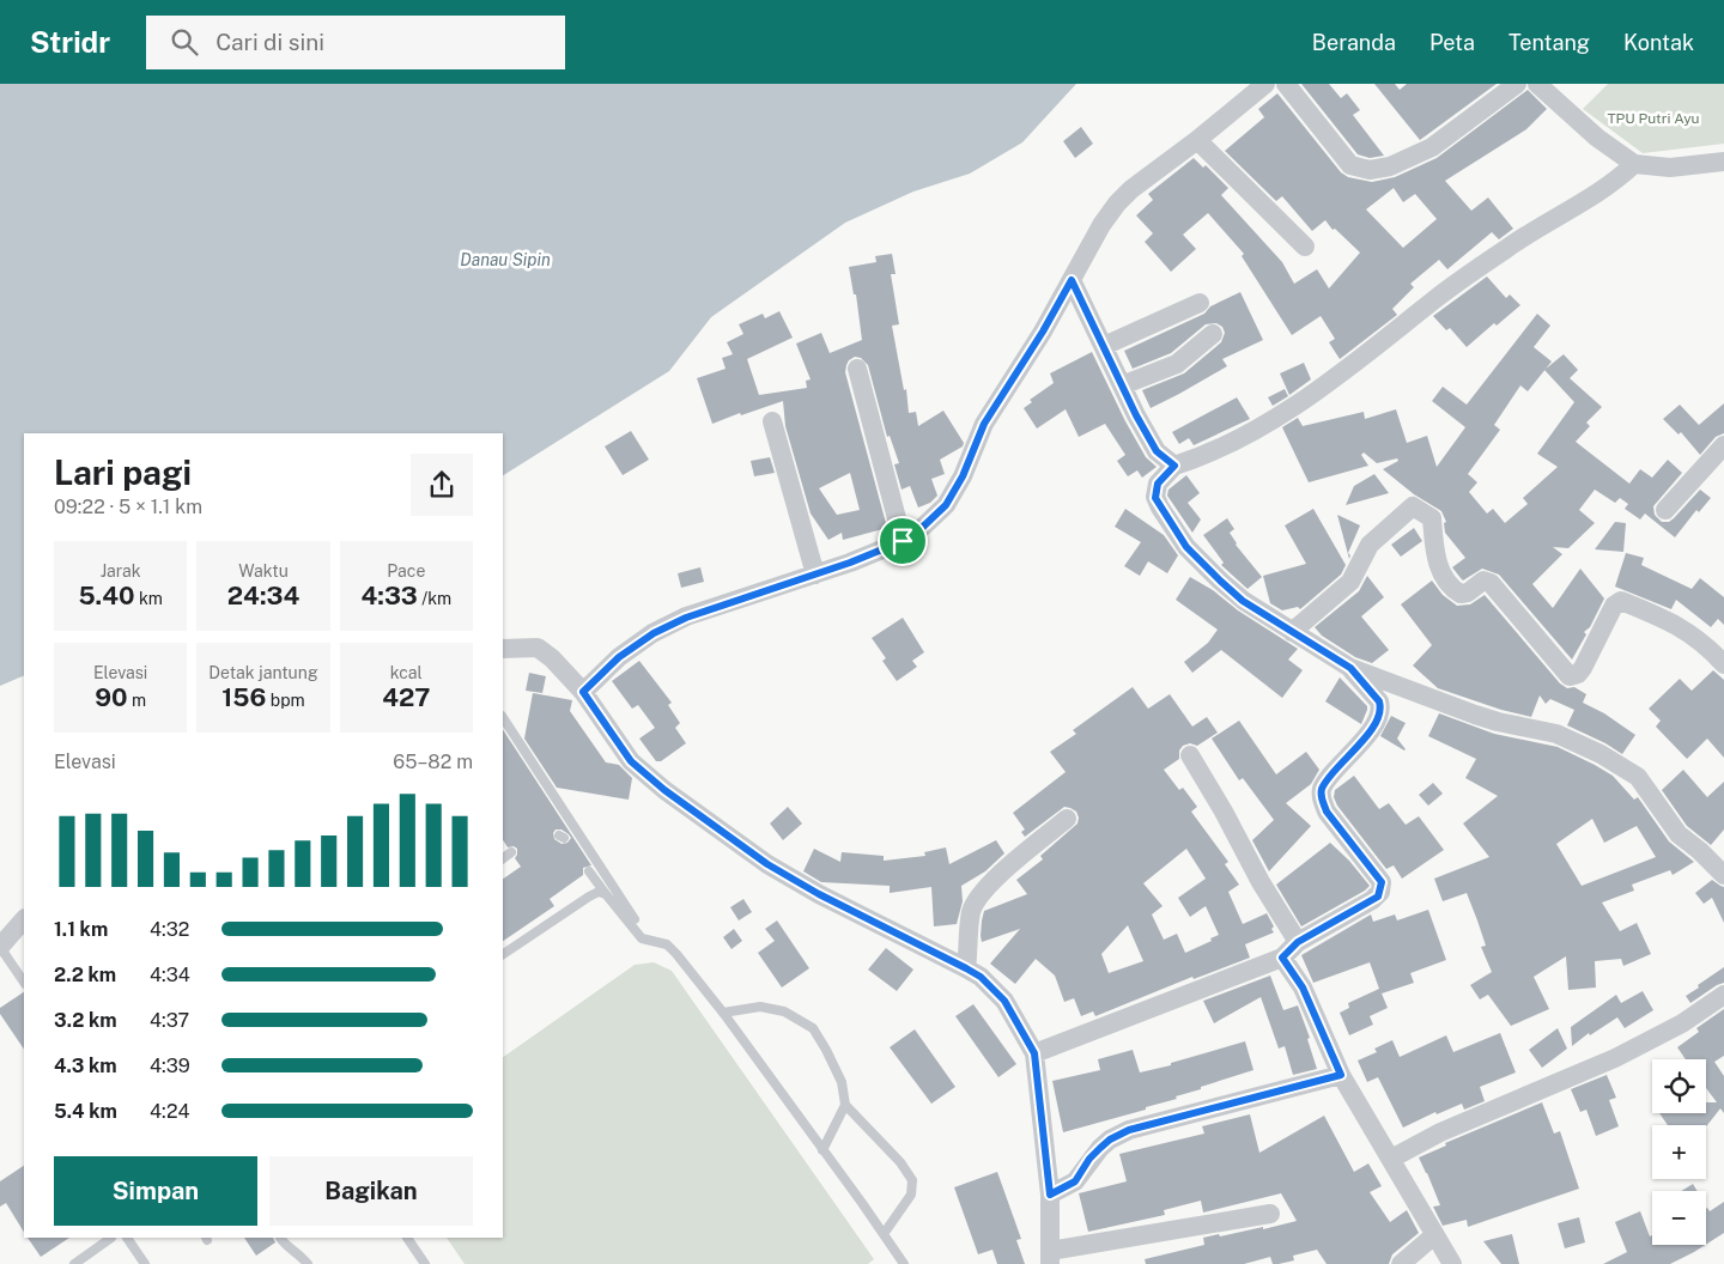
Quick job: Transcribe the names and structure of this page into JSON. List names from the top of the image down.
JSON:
{
  "water": ["Danau Sipin"],
  "parks": ["TPU Putri Ayu"],
  "page": {
    "header": "Stridr",
    "search": "Cari di sini",
    "nav": [
      "Beranda",
      "Peta",
      "Tentang",
      "Kontak"
    ],
    "heading": ["Lari pagi", "09:22 · 5 × 1.1 km"],
    "stats": [
      ["Jarak", "5.40 km"],
      ["Waktu", "24:34"],
      ["Pace", "4:33 /km"],
      ["Elevasi", "90 m"],
      ["Detak jantung", "156 bpm"],
      ["kcal", "427"]
    ],
    "chart": ["Elevasi", "65–82 m"],
    "list": [
      {
        "name": "1.1 km",
        "note": "4:32"
      },
      {
        "name": "2.2 km",
        "note": "4:34"
      },
      {
        "name": "3.2 km",
        "note": "4:37"
      },
      {
        "name": "4.3 km",
        "note": "4:39"
      },
      {
        "name": "5.4 km",
        "note": "4:24"
      }
    ],
    "map_buttons": ["+", "−"],
    "buttons": ["Simpan", "Bagikan"]
  }
}
